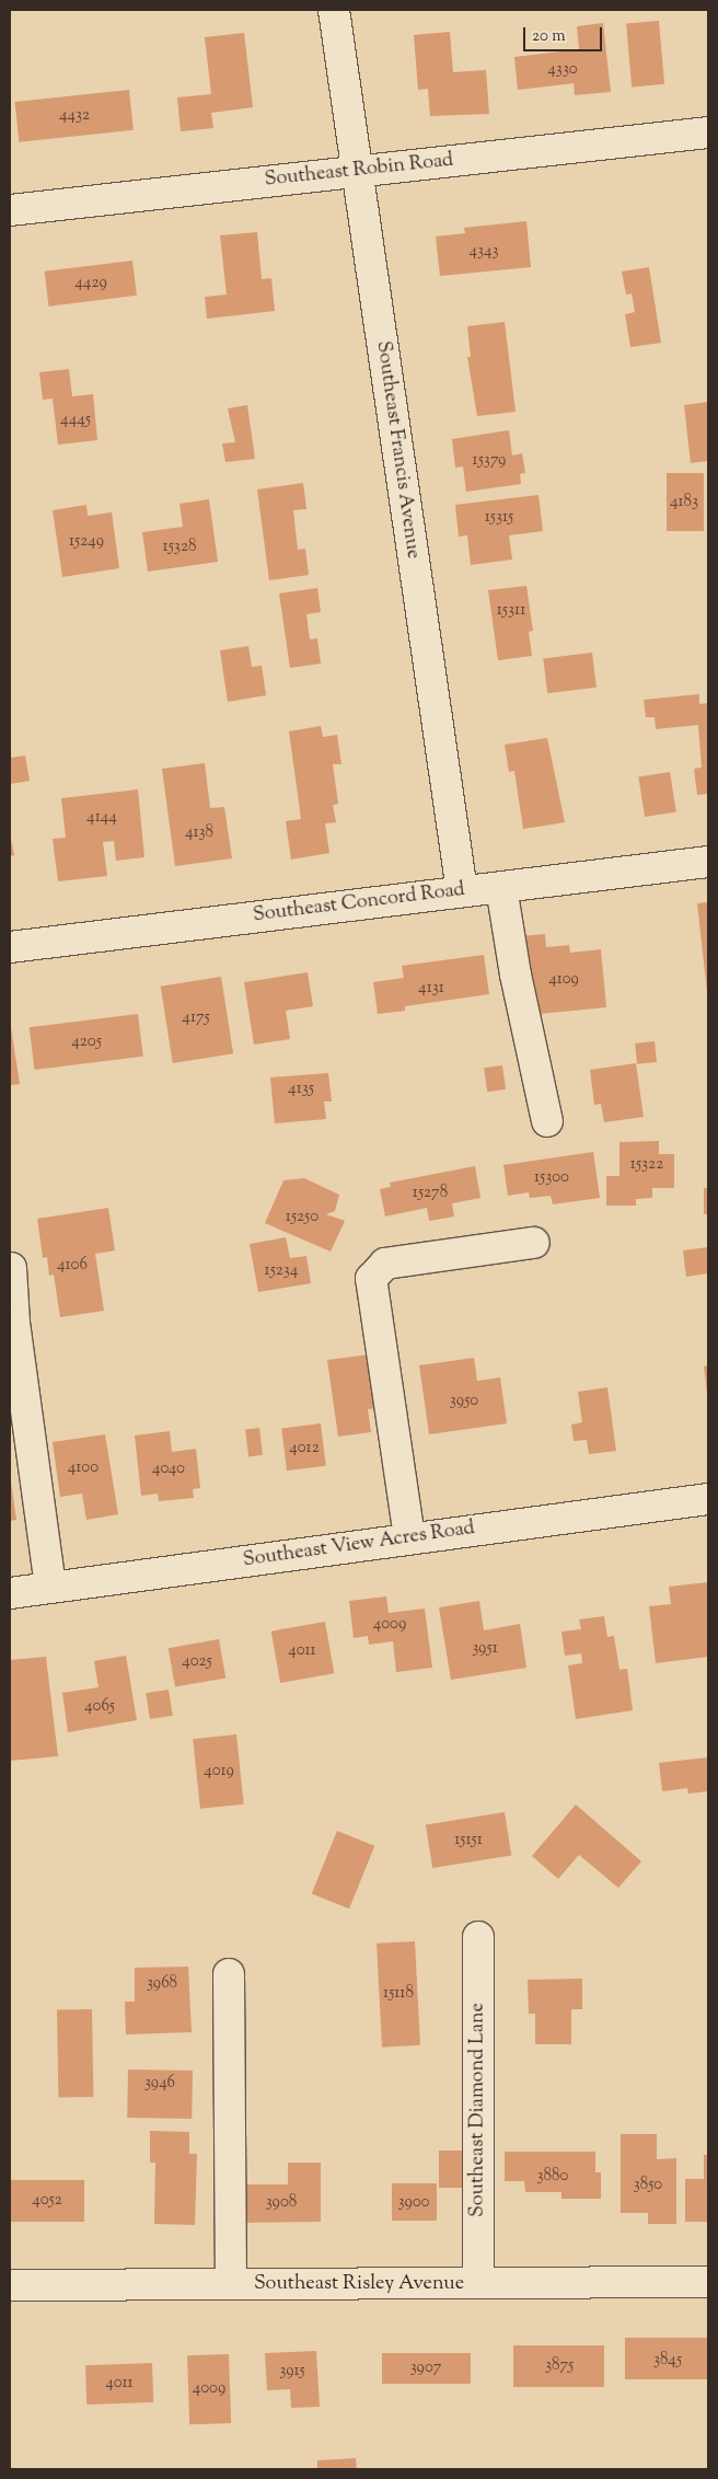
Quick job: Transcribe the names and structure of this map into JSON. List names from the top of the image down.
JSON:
{
  "streets": {
    "street": [
      "Southeast Robin Road",
      "Southeast Francis Avenue",
      "Southeast Concord Road",
      "Southeast View Acres Road",
      "Southeast Diamond Lane",
      "Southeast Risley Avenue"
    ]
  },
  "crossings": [
    ["Southeast Robin Road", "Southeast Francis Avenue"],
    ["Southeast Francis Avenue", "Southeast Concord Road"],
    ["Southeast Diamond Lane", "Southeast Risley Avenue"]
  ],
  "house_numbers": [
    "4330",
    "4432",
    "4343",
    "4429",
    "4445",
    "15379",
    "4183",
    "15315",
    "15249",
    "15328",
    "15311",
    "4144",
    "4138",
    "4109",
    "4131",
    "4175",
    "4205",
    "4135",
    "15322",
    "15300",
    "15278",
    "15250",
    "4106",
    "15234",
    "3950",
    "4012",
    "4100",
    "4040",
    "4009",
    "3951",
    "4011",
    "4025",
    "4065",
    "4019",
    "15151",
    "3968",
    "15118",
    "3946",
    "3880",
    "3850",
    "4052",
    "3908",
    "3900",
    "3845",
    "3875",
    "3907",
    "3915",
    "4011",
    "4009"
  ],
  "scale_bar": "20 m"
}
